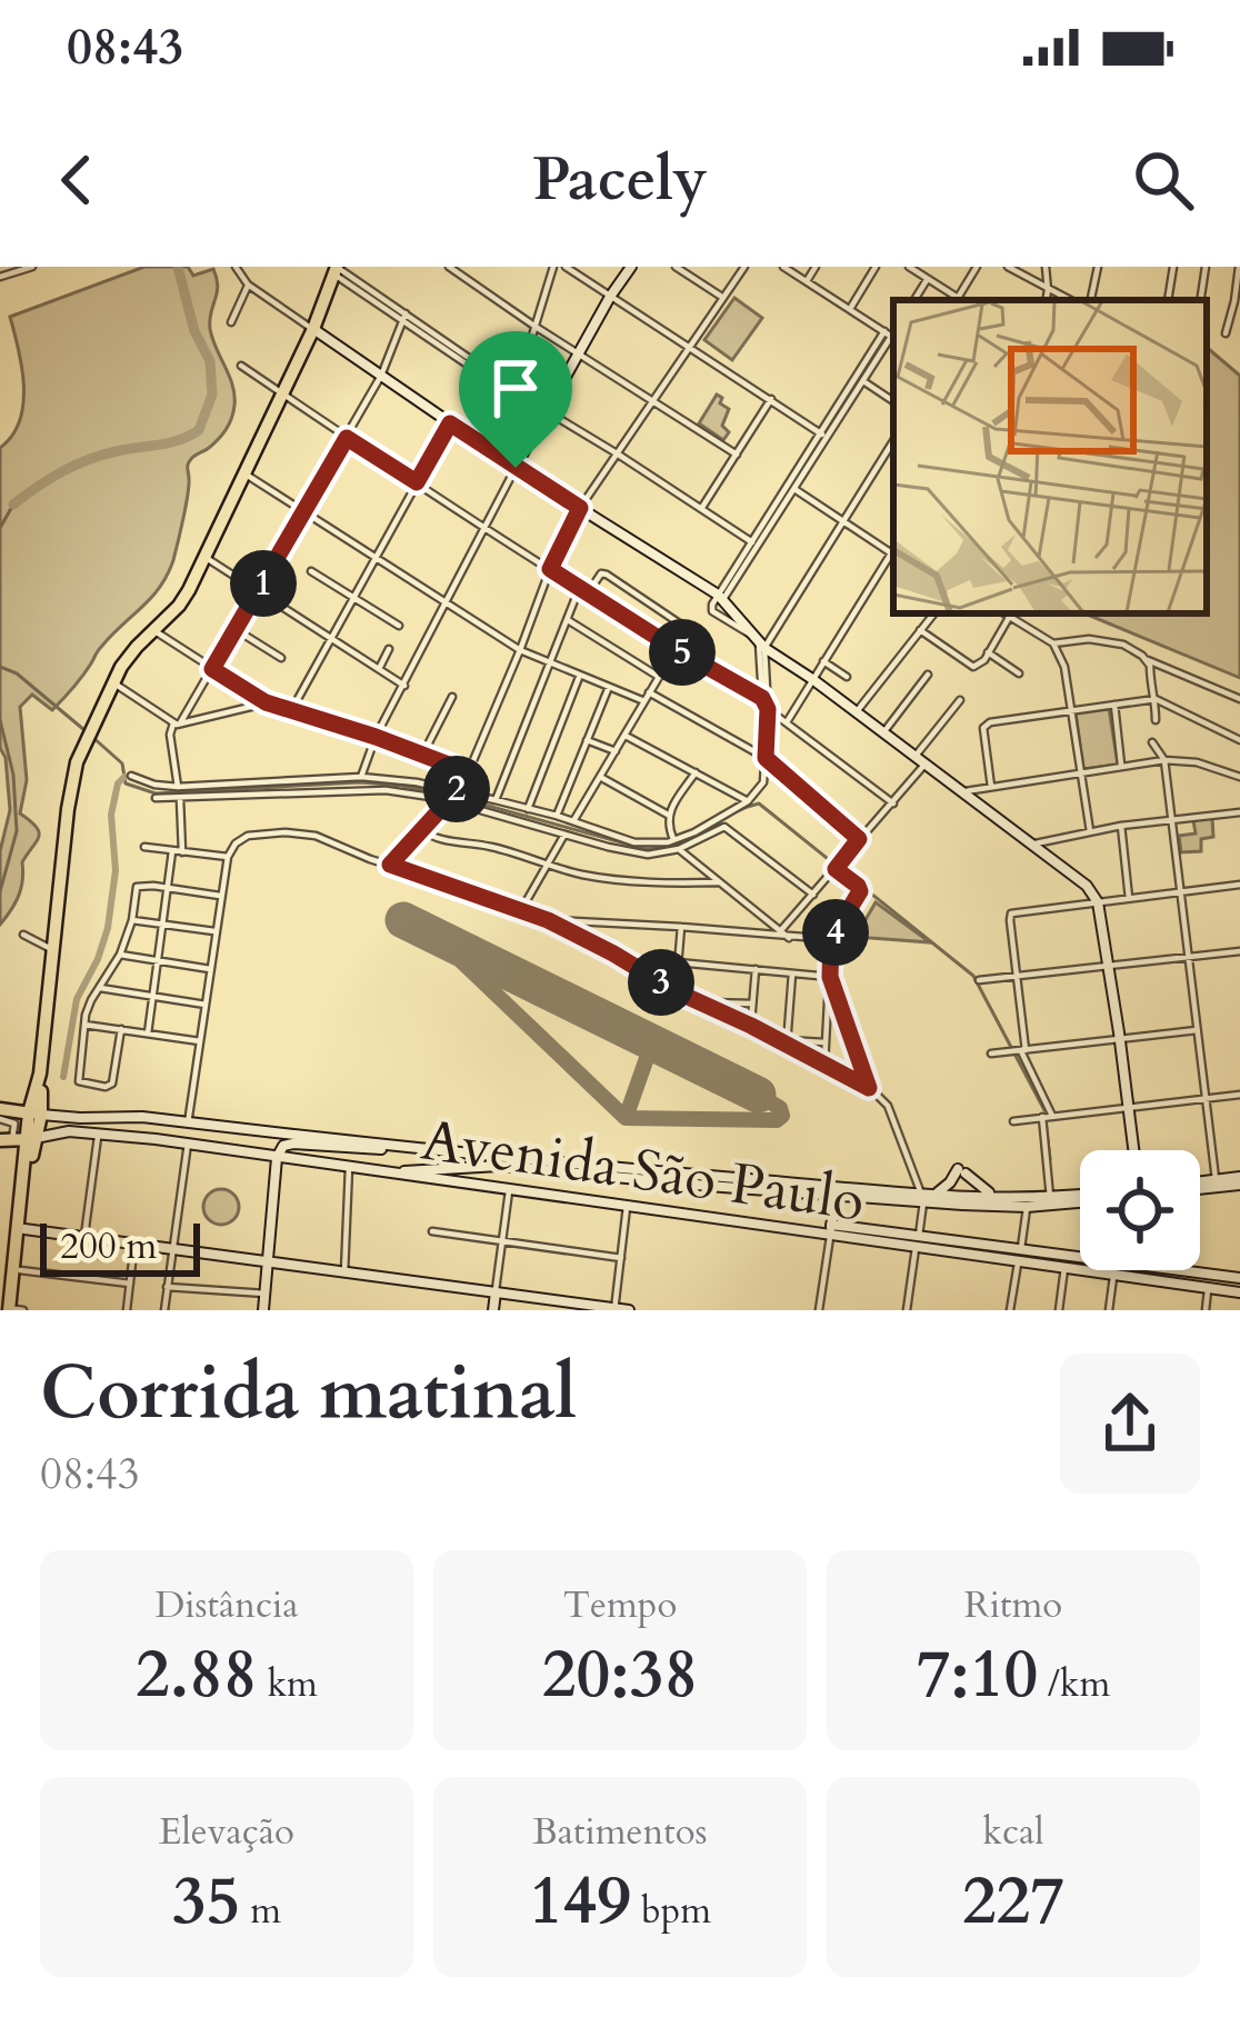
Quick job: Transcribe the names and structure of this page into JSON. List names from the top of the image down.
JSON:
{
  "streets": {
    "main road": ["Avenida São Paulo"]
  },
  "scale_bar": "200 m",
  "page": {
    "status": "08:43",
    "header": "Pacely",
    "pins": [
      "1",
      "5",
      "2",
      "4",
      "3"
    ],
    "scale": "200 m",
    "heading": ["Corrida matinal", "08:43"],
    "stats": [
      ["Distância", "2.88 km"],
      ["Tempo", "20:38"],
      ["Ritmo", "7:10 /km"],
      ["Elevação", "35 m"],
      ["Batimentos", "149 bpm"],
      ["kcal", "227"]
    ]
  }
}
